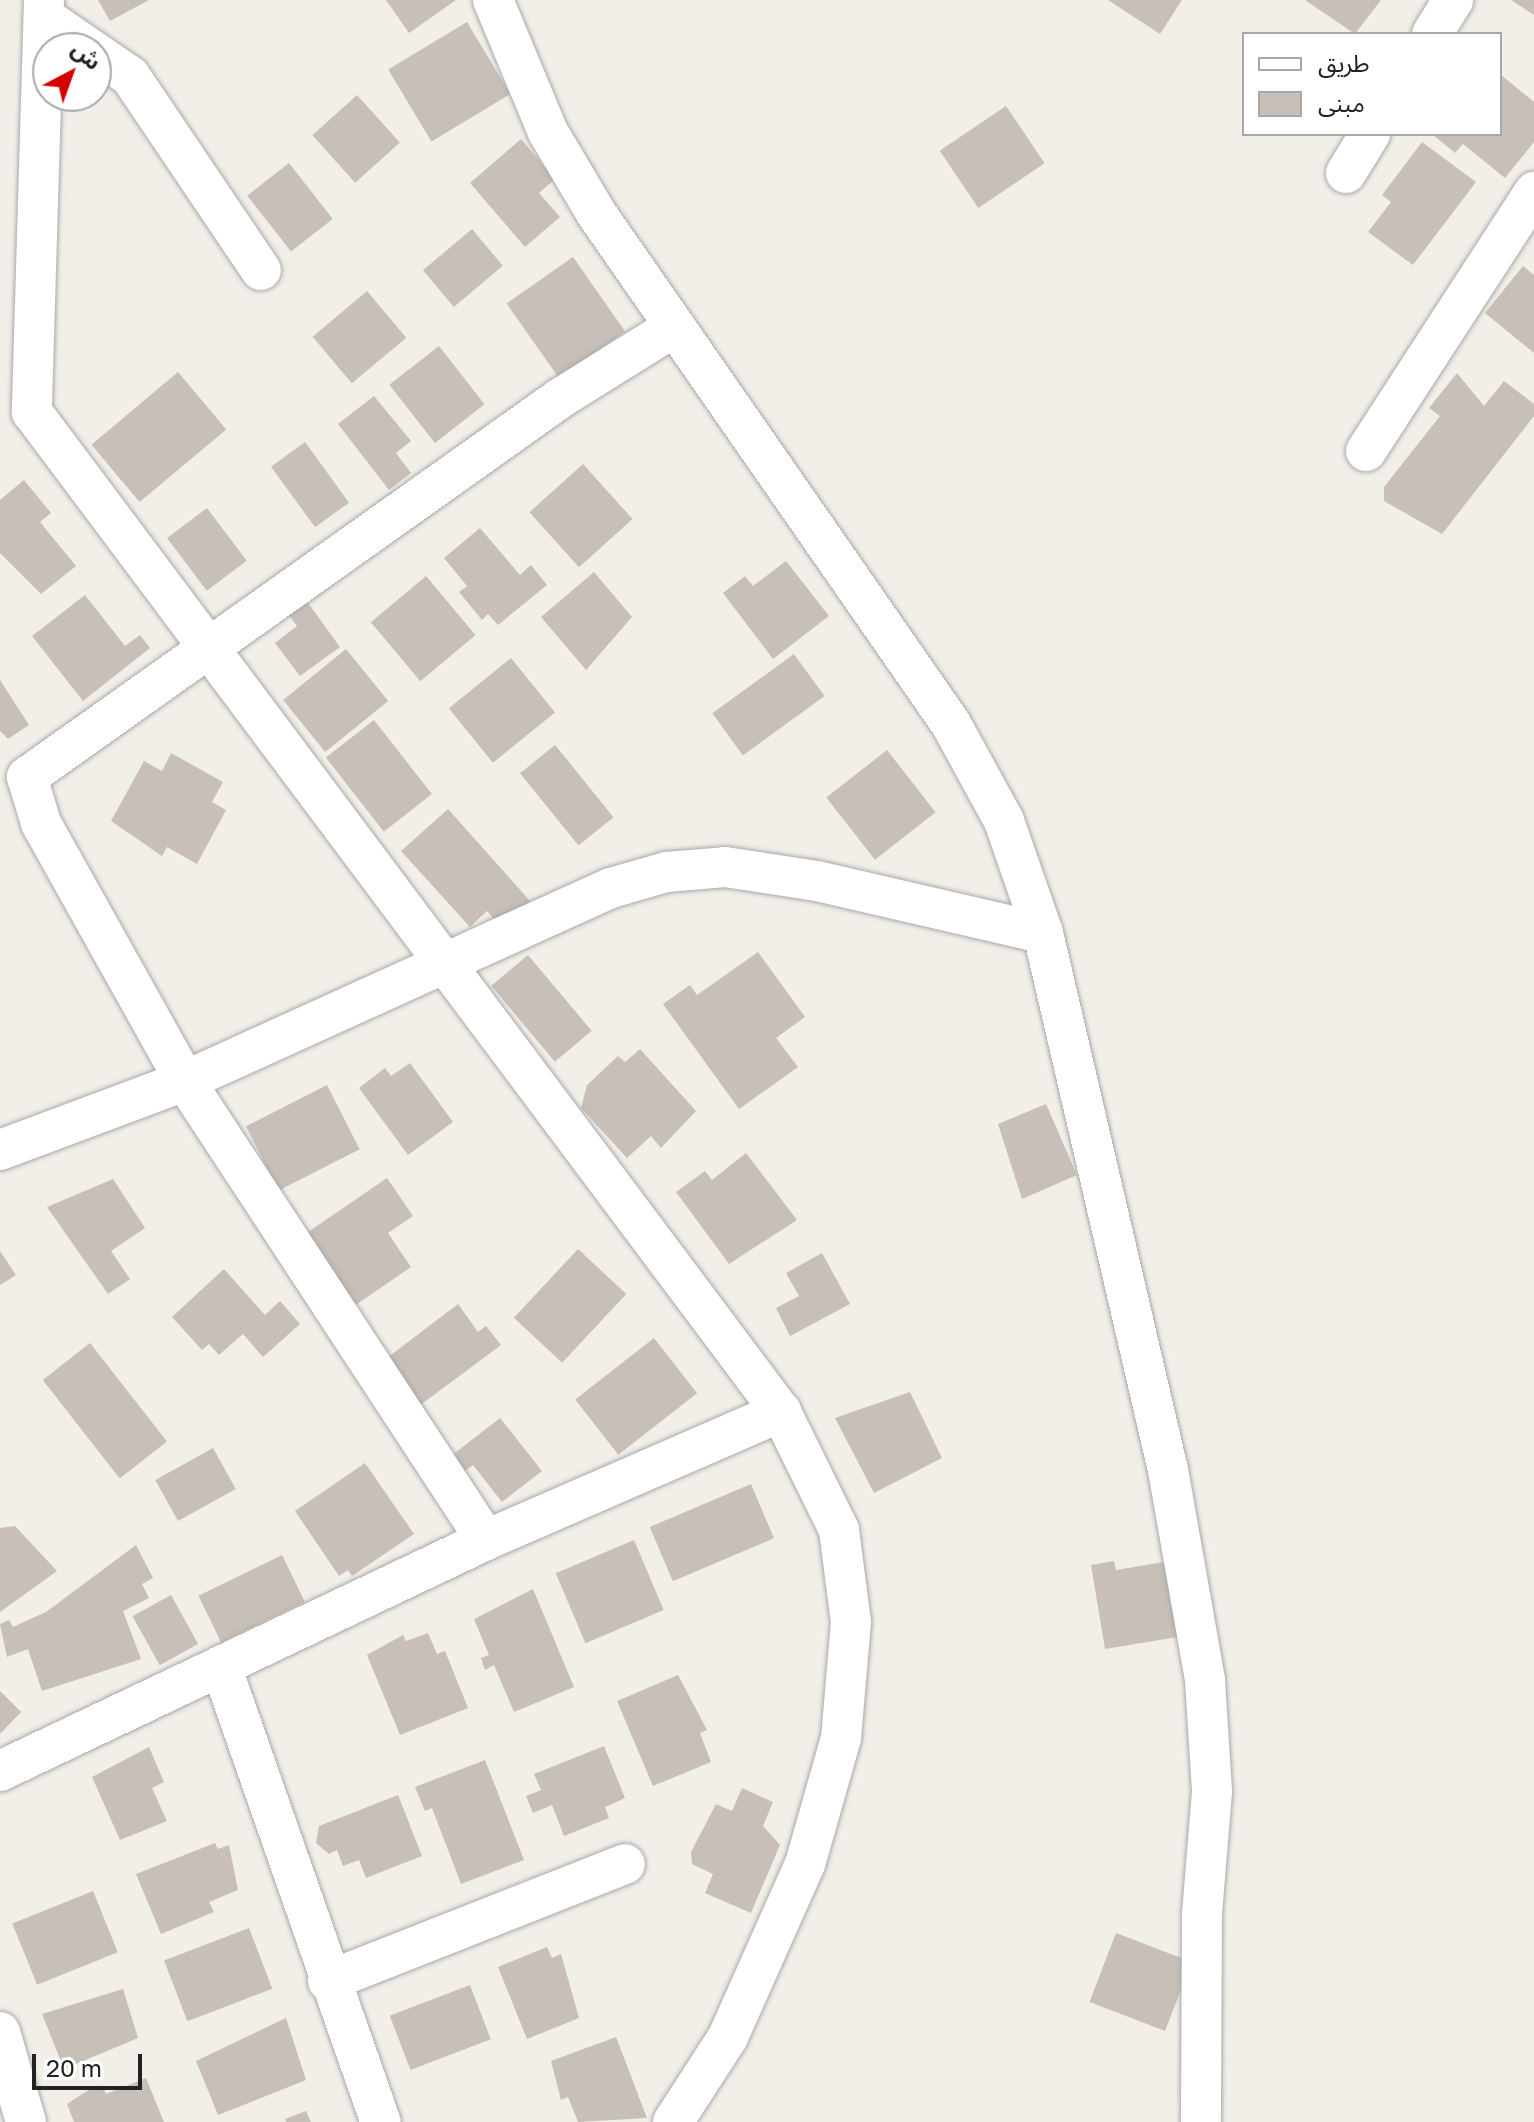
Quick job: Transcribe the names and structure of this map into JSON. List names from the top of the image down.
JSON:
{
  "legend": ["طريق", "مبنى"],
  "scale_bar": "20 m",
  "north": "top right"
}
